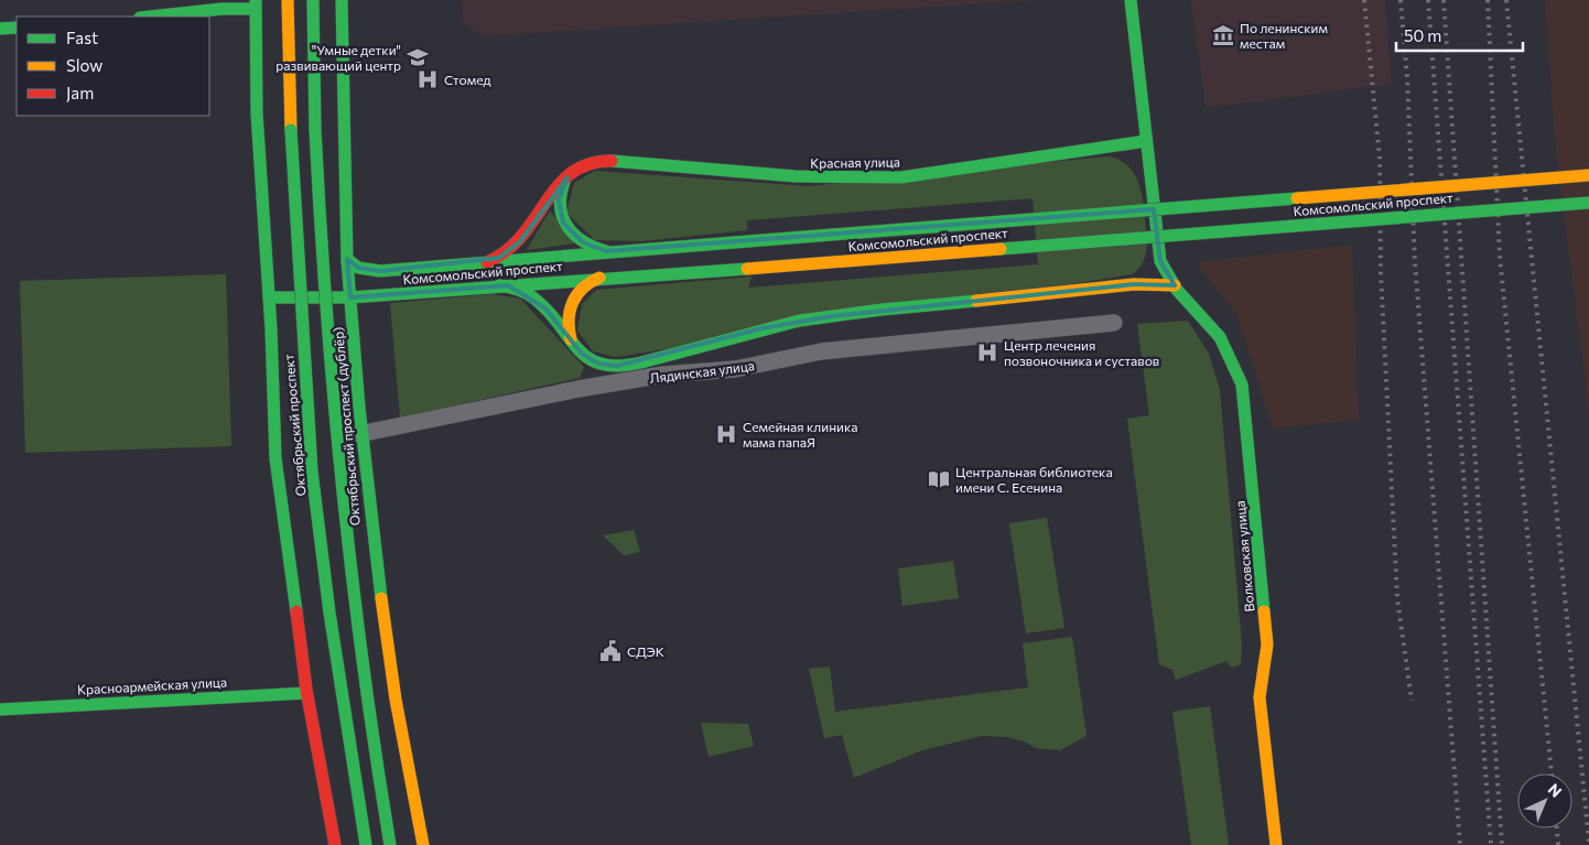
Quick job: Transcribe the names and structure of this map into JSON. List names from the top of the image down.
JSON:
{
  "streets": {
    "main road": [
      "Красная улица",
      "Комсомольский проспект",
      "Лядинская улица",
      "Октябрьский проспект",
      "Октябрьский проспект (дублёр)",
      "Волковская улица",
      "Красноармейская улица"
    ]
  },
  "crossings": [
    ["Красная улица", "Волковская улица"],
    ["Комсомольский проспект", "Лядинская улица"],
    ["Комсомольский проспект", "Октябрьский проспект (дублёр)"],
    ["Лядинская улица", "Октябрьский проспект (дублёр)"],
    ["Лядинская улица", "Волковская улица"]
  ],
  "places": {
    "museum": ["По ленинским местам"],
    "school or university": ["\"Умные детки\" развивающий центр"],
    "hospital": ["Стомед", "Центр лечения позвоночника и суставов", "Семейная клиника мама папаЯ"],
    "library": ["Центральная библиотека имени С. Есенина"],
    "public building": ["СДЭК"]
  },
  "legend": ["Fast", "Slow", "Jam"],
  "scale_bar": "50 m",
  "north": "top right"
}
